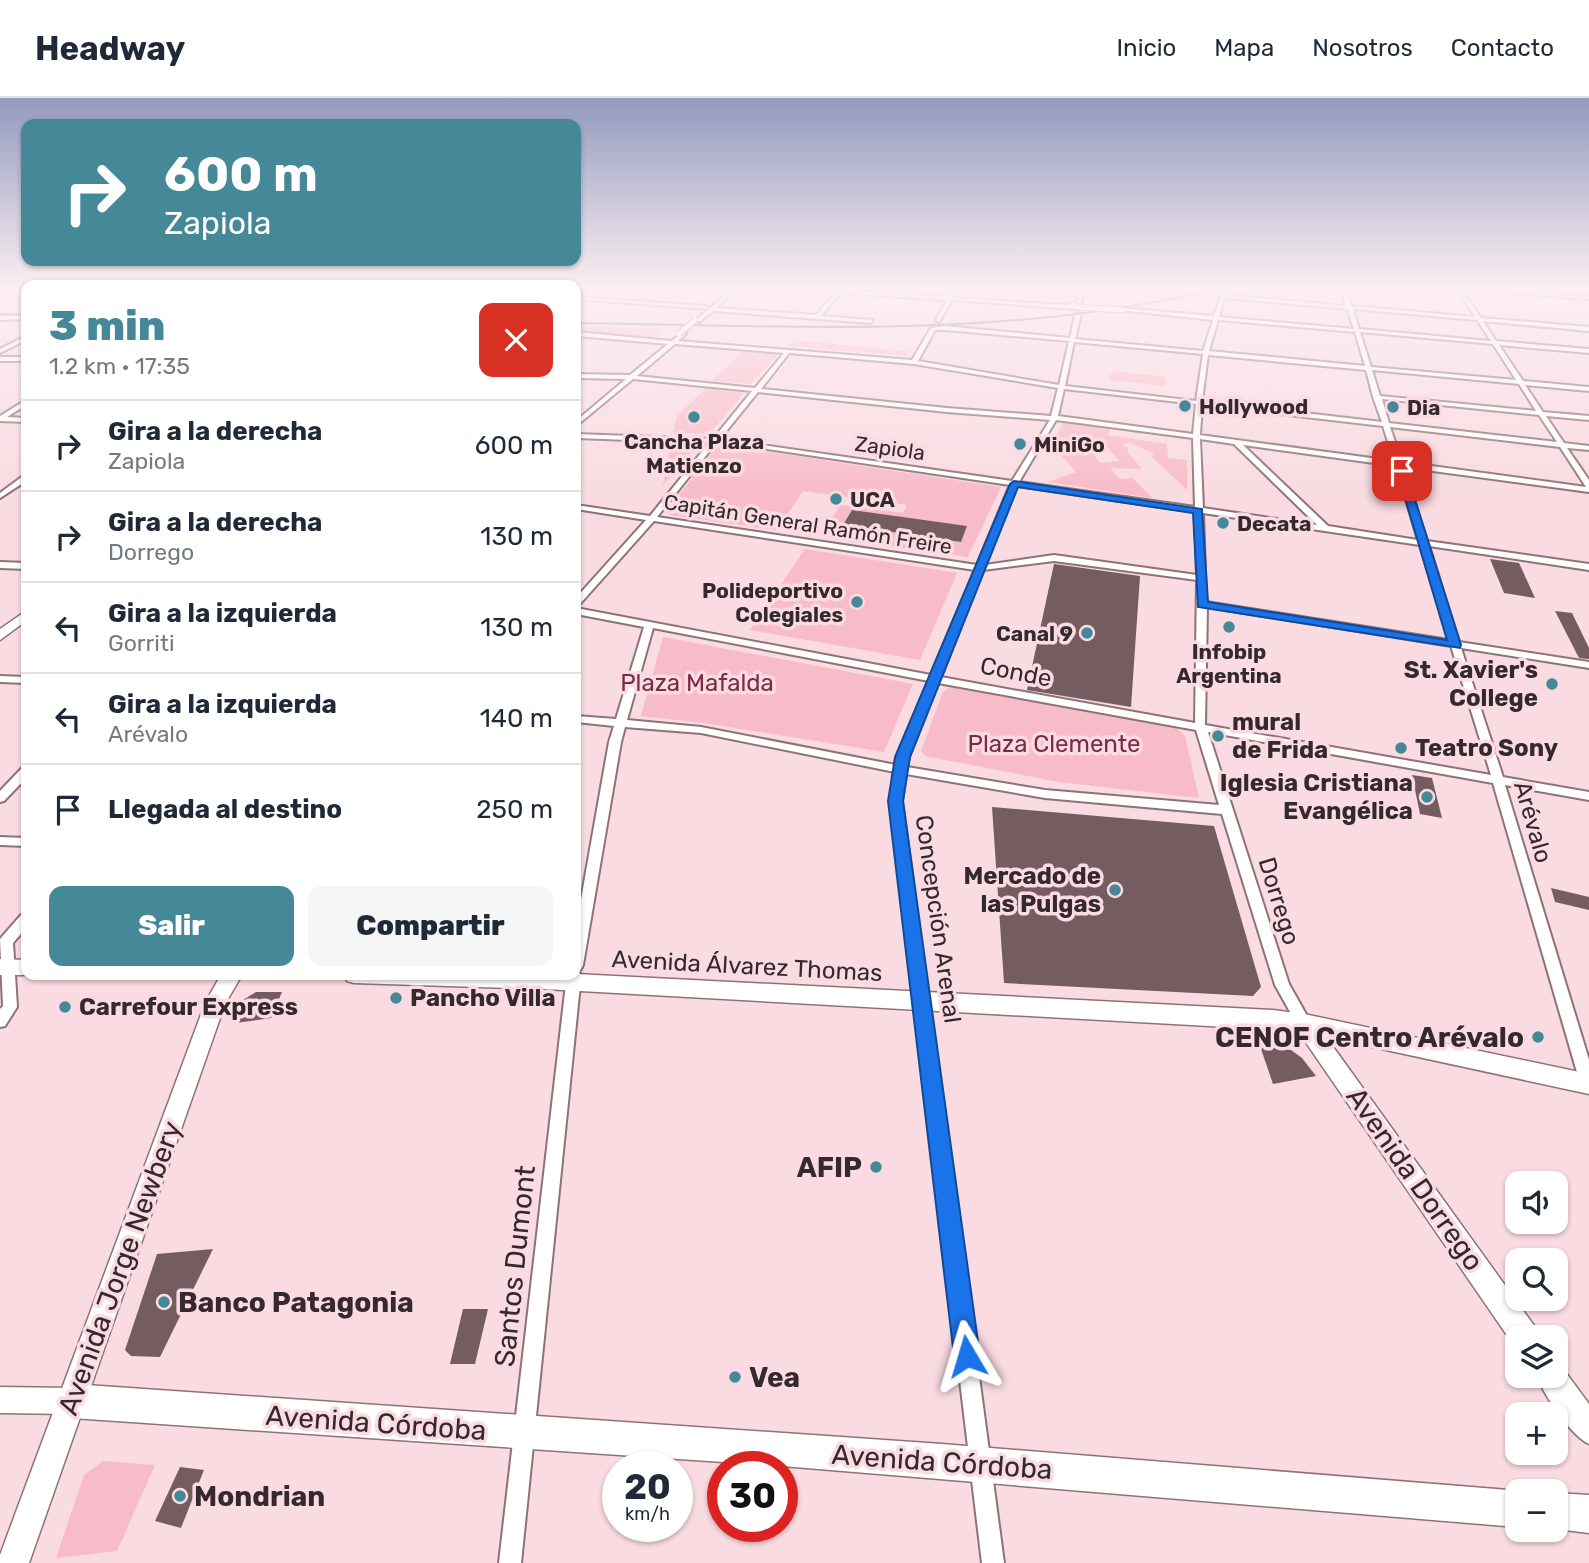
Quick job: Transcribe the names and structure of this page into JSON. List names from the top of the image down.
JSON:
{
  "streets": {
    "main road": [
      "Avenida Álvarez Thomas",
      "Avenida Dorrego",
      "Avenida Jorge Newbery",
      "Avenida Córdoba"
    ],
    "street": [
      "Zapiola",
      "Capitán General Ramón Freire",
      "Conde",
      "Arévalo",
      "Dorrego",
      "Concepción Arenal",
      "Santos Dumont"
    ]
  },
  "crossings": [
    ["Zapiola", "Arévalo"],
    ["Zapiola", "Dorrego"],
    ["Zapiola", "Concepción Arenal"],
    ["Capitán General Ramón Freire", "Dorrego"],
    ["Capitán General Ramón Freire", "Concepción Arenal"],
    ["Conde", "Arévalo"],
    ["Conde", "Dorrego"],
    ["Conde", "Concepción Arenal"],
    ["Conde", "Santos Dumont"],
    ["Arévalo", "Avenida Álvarez Thomas"],
    ["Dorrego", "Avenida Álvarez Thomas"],
    ["Dorrego", "Avenida Dorrego"],
    ["Concepción Arenal", "Avenida Álvarez Thomas"],
    ["Concepción Arenal", "Avenida Córdoba"],
    ["Avenida Álvarez Thomas", "Avenida Dorrego"],
    ["Santos Dumont", "Avenida Córdoba"],
    ["Avenida Jorge Newbery", "Avenida Córdoba"]
  ],
  "parks": ["Plaza Mafalda", "Plaza Clemente"],
  "places": [
    "Hollywood",
    "Dia",
    "Cancha Plaza Matienzo",
    "MiniGo",
    "UCA",
    "Decata",
    "Polideportivo Colegiales",
    "Infobip Argentina",
    "Canal 9",
    "St. Xavier's College",
    "mural de Frida",
    "Teatro Sony",
    "Iglesia Cristiana Evangélica",
    "Mercado de las Pulgas",
    "Pancho Villa",
    "Carrefour Express",
    "CENOF Centro Arévalo",
    "AFIP",
    "Banco Patagonia",
    "Vea",
    "Mondrian"
  ],
  "page": {
    "header": "Headway",
    "nav": [
      "Inicio",
      "Mapa",
      "Nosotros",
      "Contacto"
    ],
    "turn": ["600 m", "Zapiola"],
    "heading": ["3 min", "1.2 km · 17:35"],
    "list": [
      {
        "name": "Gira a la derecha",
        "note": "Zapiola",
        "value": "600 m"
      },
      {
        "name": "Gira a la derecha",
        "note": "Dorrego",
        "value": "130 m"
      },
      {
        "name": "Gira a la izquierda",
        "note": "Gorriti",
        "value": "130 m"
      },
      {
        "name": "Gira a la izquierda",
        "note": "Arévalo",
        "value": "140 m"
      },
      {
        "name": "Llegada al destino",
        "value": "250 m"
      }
    ],
    "buttons": ["Salir", "Compartir"],
    "map_buttons": ["+", "−"],
    "speed": "20 km/h",
    "limit": "30"
  }
}
